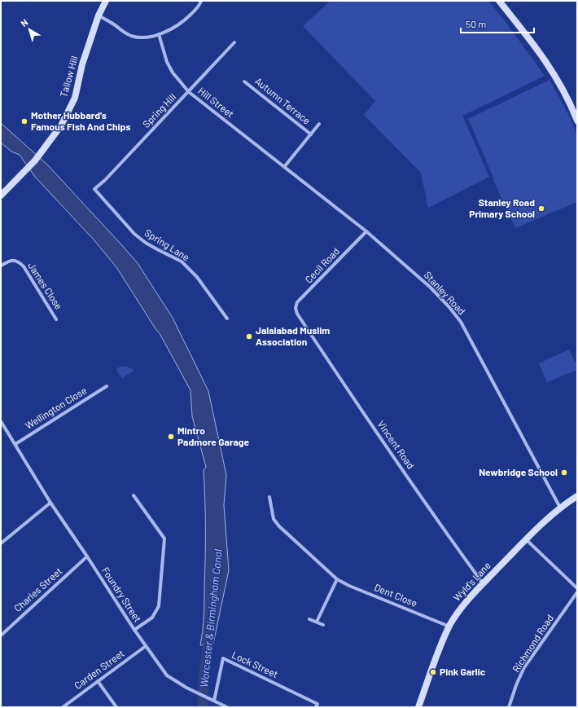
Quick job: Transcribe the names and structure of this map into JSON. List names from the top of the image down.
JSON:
{
  "streets": {
    "street": [
      "Tallow Hill",
      "Autumn Terrace",
      "Hill Street",
      "Spring Hill",
      "Spring Lane",
      "Cecil Road",
      "James Close",
      "Stanley Road",
      "Wellington Close",
      "Vincent Road",
      "Wyld's Lane",
      "Charles Street",
      "Foundry Street",
      "Dent Close",
      "Richmond Road",
      "Lock Street",
      "Carden Street"
    ]
  },
  "crossings": [
    ["Autumn Terrace", "Hill Street"],
    ["Autumn Terrace", "Stanley Road"],
    ["Hill Street", "Spring Hill"],
    ["Hill Street", "Stanley Road"],
    ["Spring Hill", "Spring Lane"],
    ["Cecil Road", "Stanley Road"],
    ["Cecil Road", "Vincent Road"],
    ["Stanley Road", "Wyld's Lane"],
    ["Wellington Close", "Foundry Street"],
    ["Vincent Road", "Wyld's Lane"],
    ["Wyld's Lane", "Dent Close"],
    ["Charles Street", "Foundry Street"],
    ["Foundry Street", "Lock Street"],
    ["Foundry Street", "Carden Street"]
  ],
  "water": ["Worcester & Birmingham Canal"],
  "places": [
    "Mother Hubbard's Famous Fish And Chips",
    "Stanley Road Primary School",
    "Jalalabad Muslim Association",
    "Mintro Padmore Garage",
    "Newbridge School",
    "Pink Garlic"
  ],
  "scale_bar": "50 m",
  "north": "top left"
}
